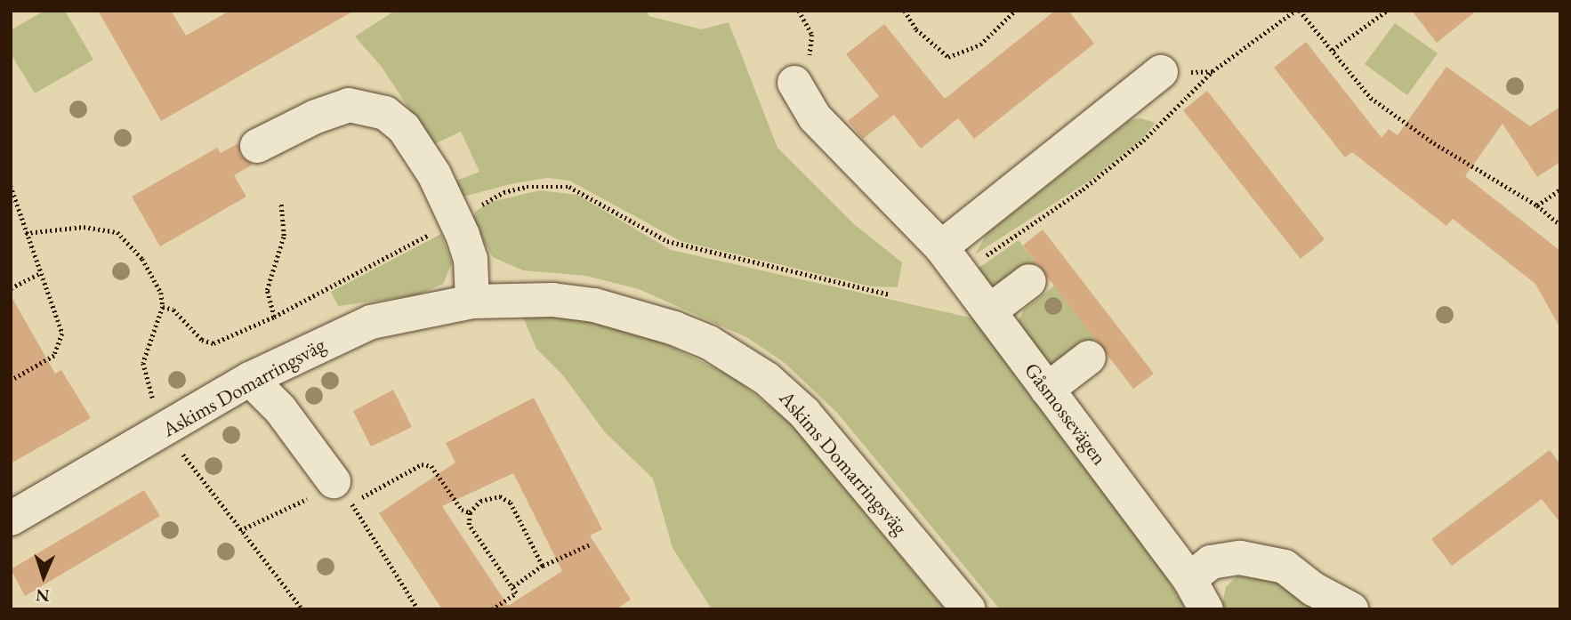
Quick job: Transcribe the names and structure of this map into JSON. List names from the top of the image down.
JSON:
{
  "streets": {
    "street": ["Askims Domarringsväg", "Gåsmossevägen"]
  },
  "north": "bottom"
}
